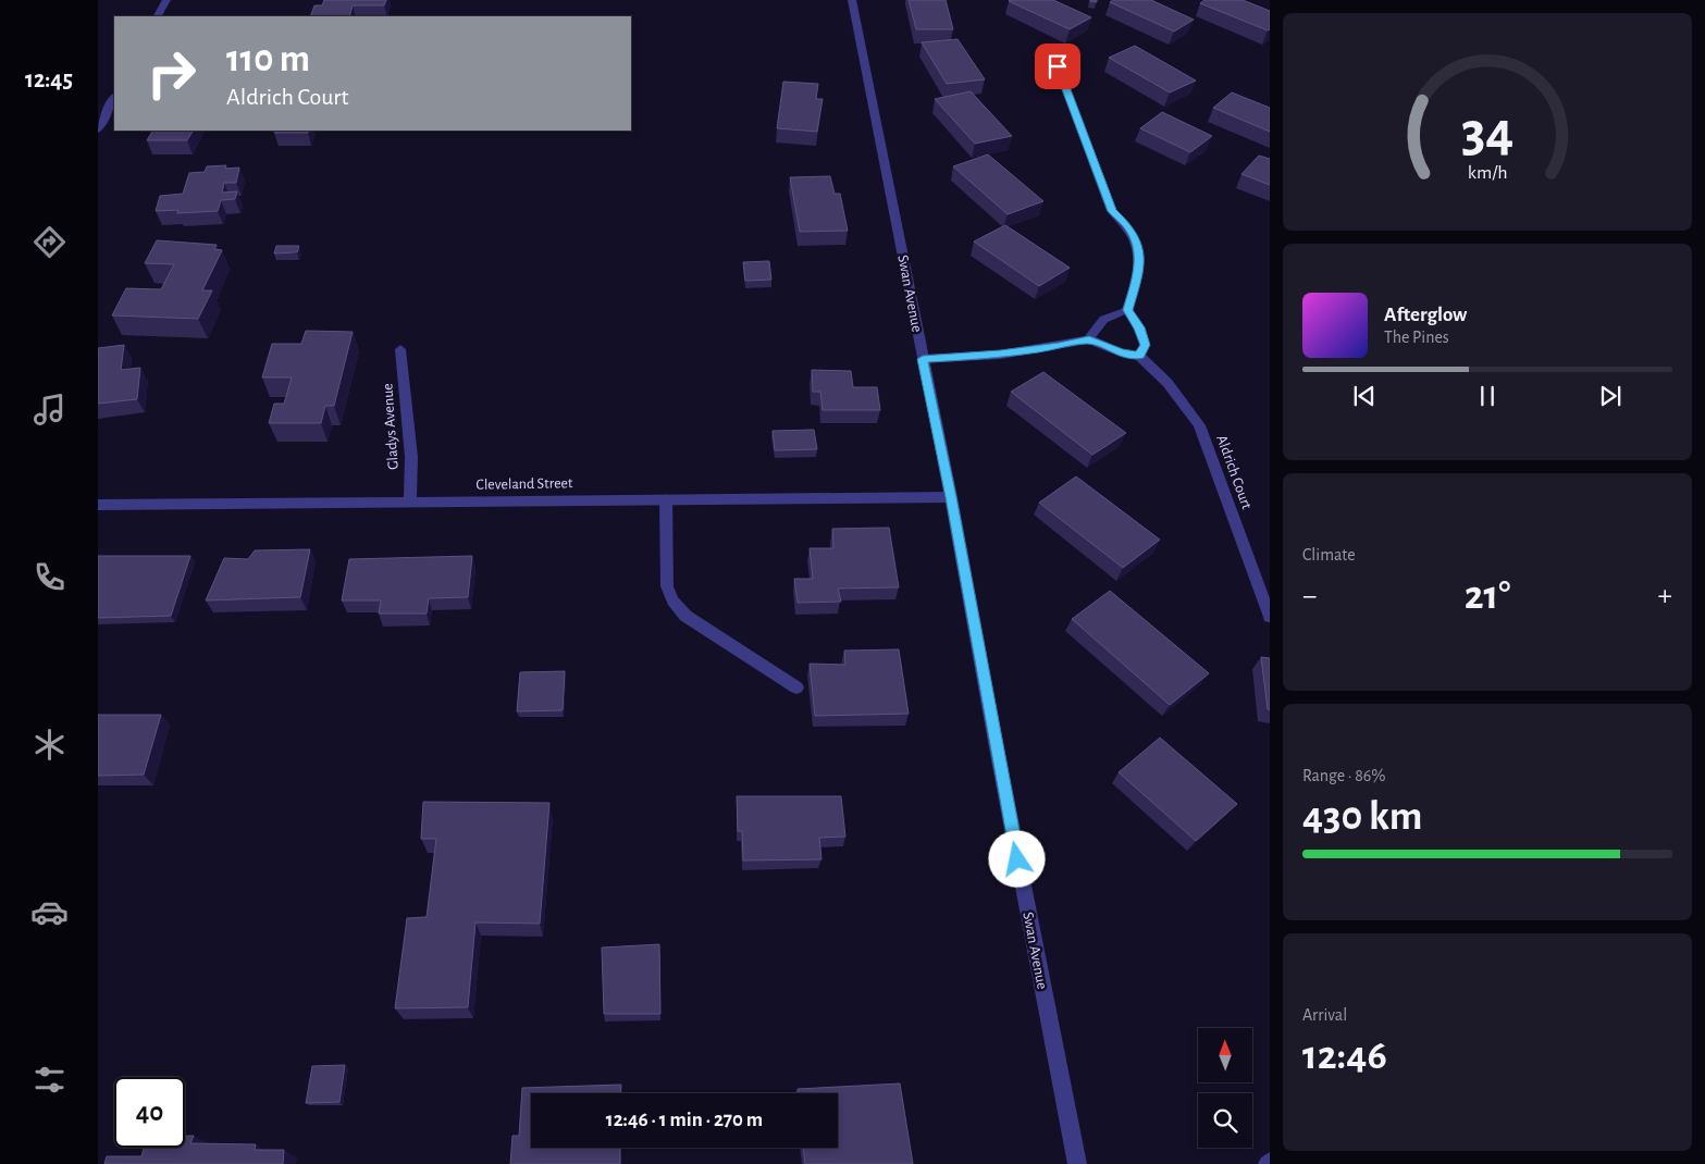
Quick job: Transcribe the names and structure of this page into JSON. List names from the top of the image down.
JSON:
{
  "streets": {
    "street": [
      "Swan Avenue",
      "Gladys Avenue",
      "Aldrich Court",
      "Cleveland Street"
    ]
  },
  "crossings": [
    ["Swan Avenue", "Cleveland Street"],
    ["Gladys Avenue", "Cleveland Street"]
  ],
  "north": "top",
  "page": {
    "tabs": "12:45",
    "turn": ["110 m", "Aldrich Court"],
    "song": ["Afterglow", "The Pines"],
    "tile": [
      "Climate",
      ["Range · 86%", "430 km"],
      ["Arrival", "12:46"]
    ],
    "heat": ["−", "21°", "+"],
    "limit": "40",
    "trip": "12:46 · 1 min · 270 m",
    "gauge": ["34", "km/h"]
  }
}
